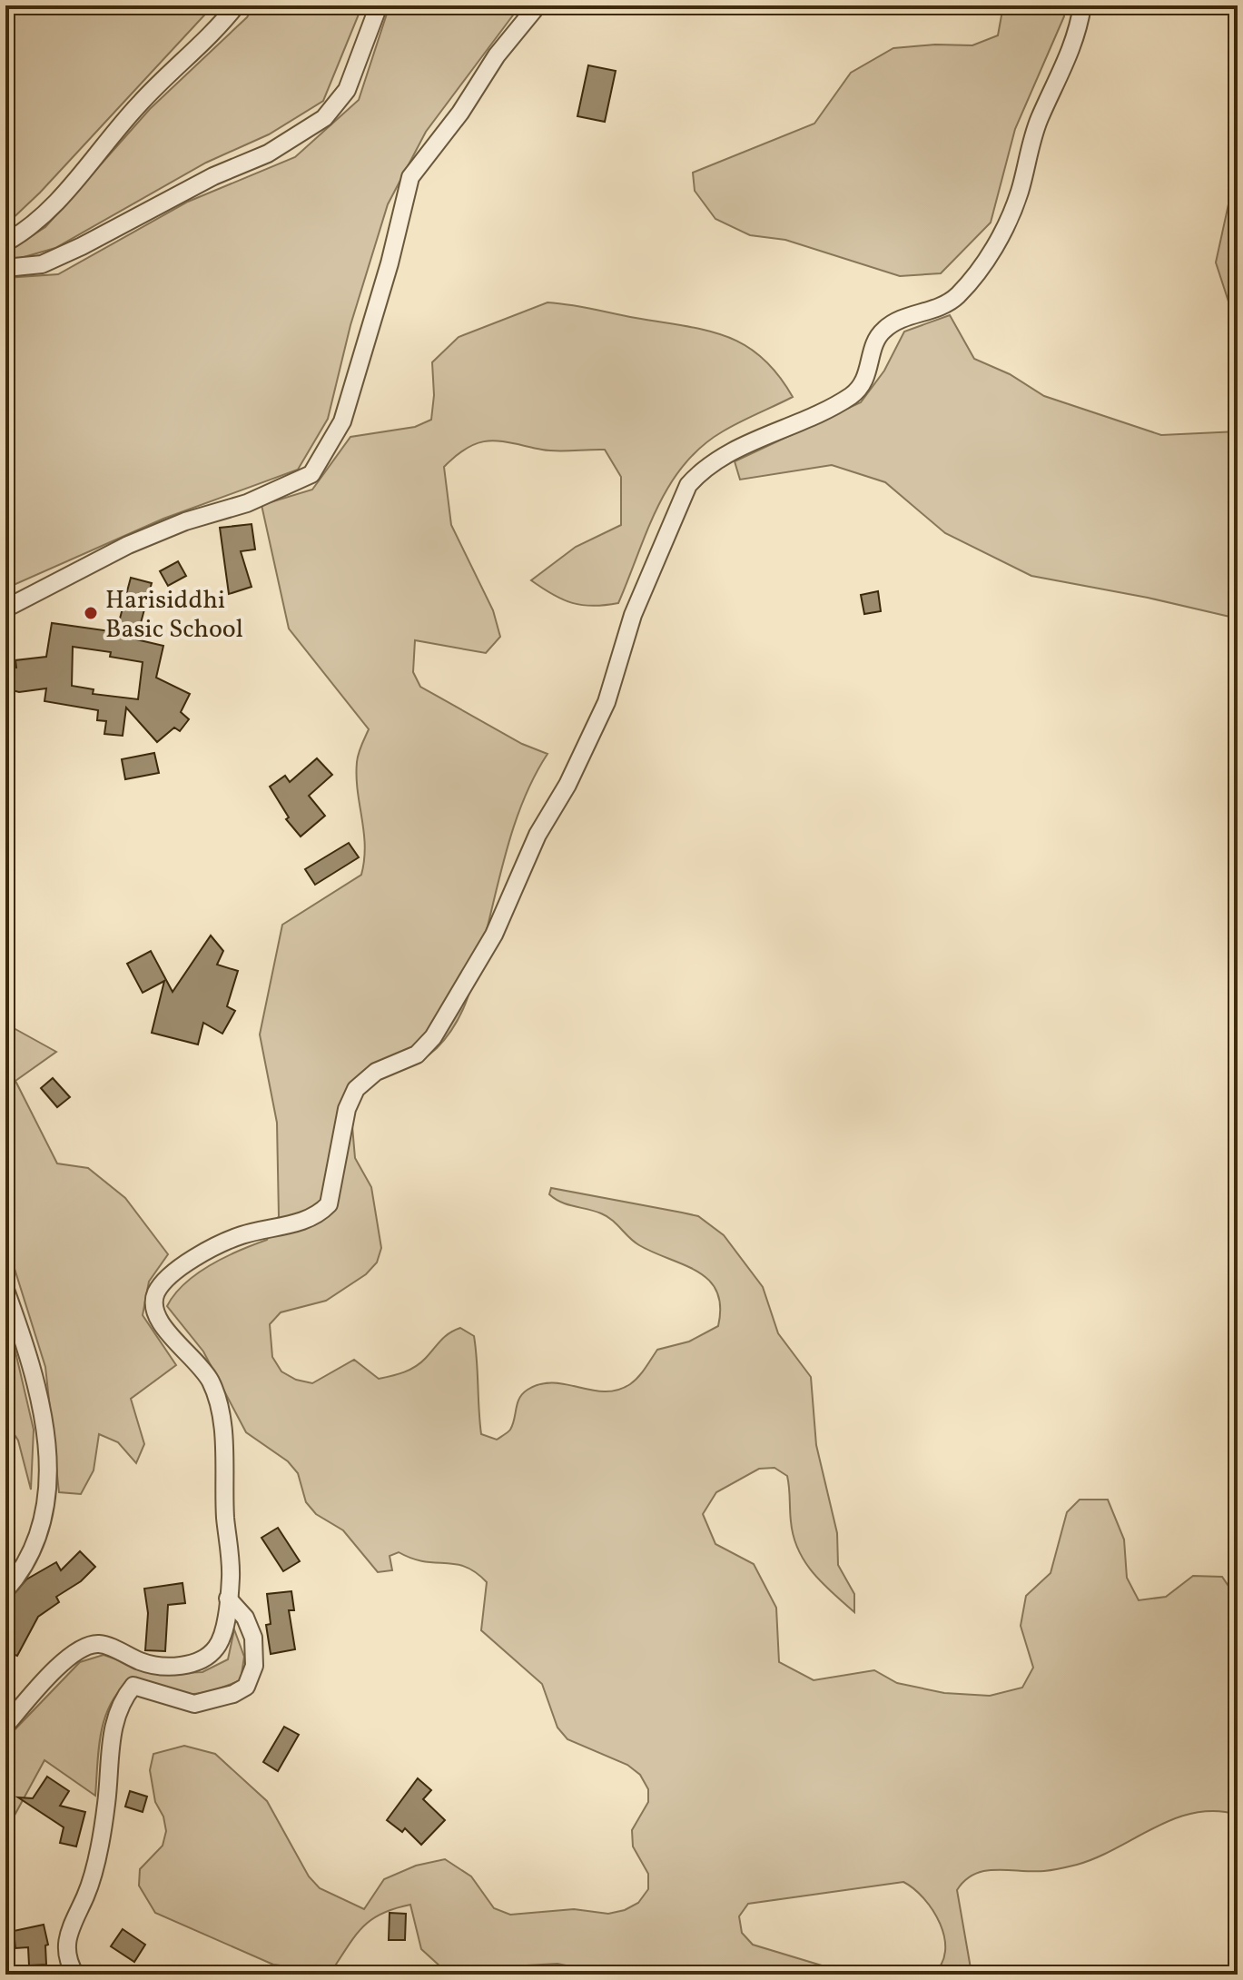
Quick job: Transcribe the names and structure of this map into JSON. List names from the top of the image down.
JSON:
{
  "places": ["Harisiddhi Basic School"]
}
